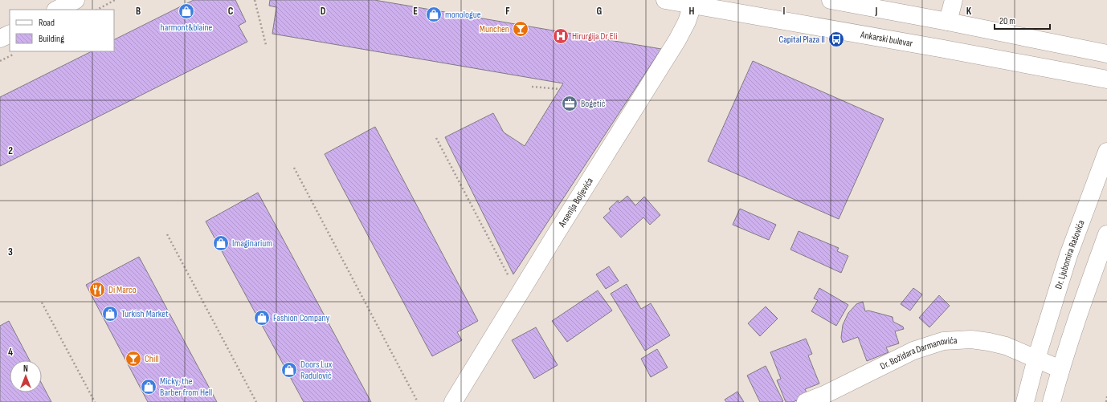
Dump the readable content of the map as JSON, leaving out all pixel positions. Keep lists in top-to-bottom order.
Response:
{
  "streets": {
    "street": [
      "Ankarski bulevar",
      "Arsenija Boljevića",
      "Dr. Ljubomira Rašovića",
      "Dr. Božidara Darmanovića"
    ]
  },
  "crossings": [
    ["Ankarski bulevar", "Arsenija Boljevića"],
    ["Dr. Ljubomira Rašovića", "Dr. Božidara Darmanovića"]
  ],
  "places": {
    "shop": [
      "harmont&blaine",
      "monologue",
      "Imaginarium",
      "Turkish Market",
      "Fashion Company",
      "Doors Lux Radulović",
      "Micky, the Barber from Hell"
    ],
    "bar": ["Munchen", "Chill"],
    "hospital": ["Hirurgija Dr Eli"],
    "bus stop": ["Capital Plaza II"],
    "office": ["Bogetić"],
    "restaurant": ["Di Marco"]
  },
  "legend": ["Road", "Building"],
  "scale_bar": "20 m",
  "north": "top",
  "grid": {
    "columns": [
      "B",
      "C",
      "D",
      "E",
      "F",
      "G",
      "H",
      "I",
      "J",
      "K"
    ],
    "rows": ["2", "3", "4"]
  }
}
